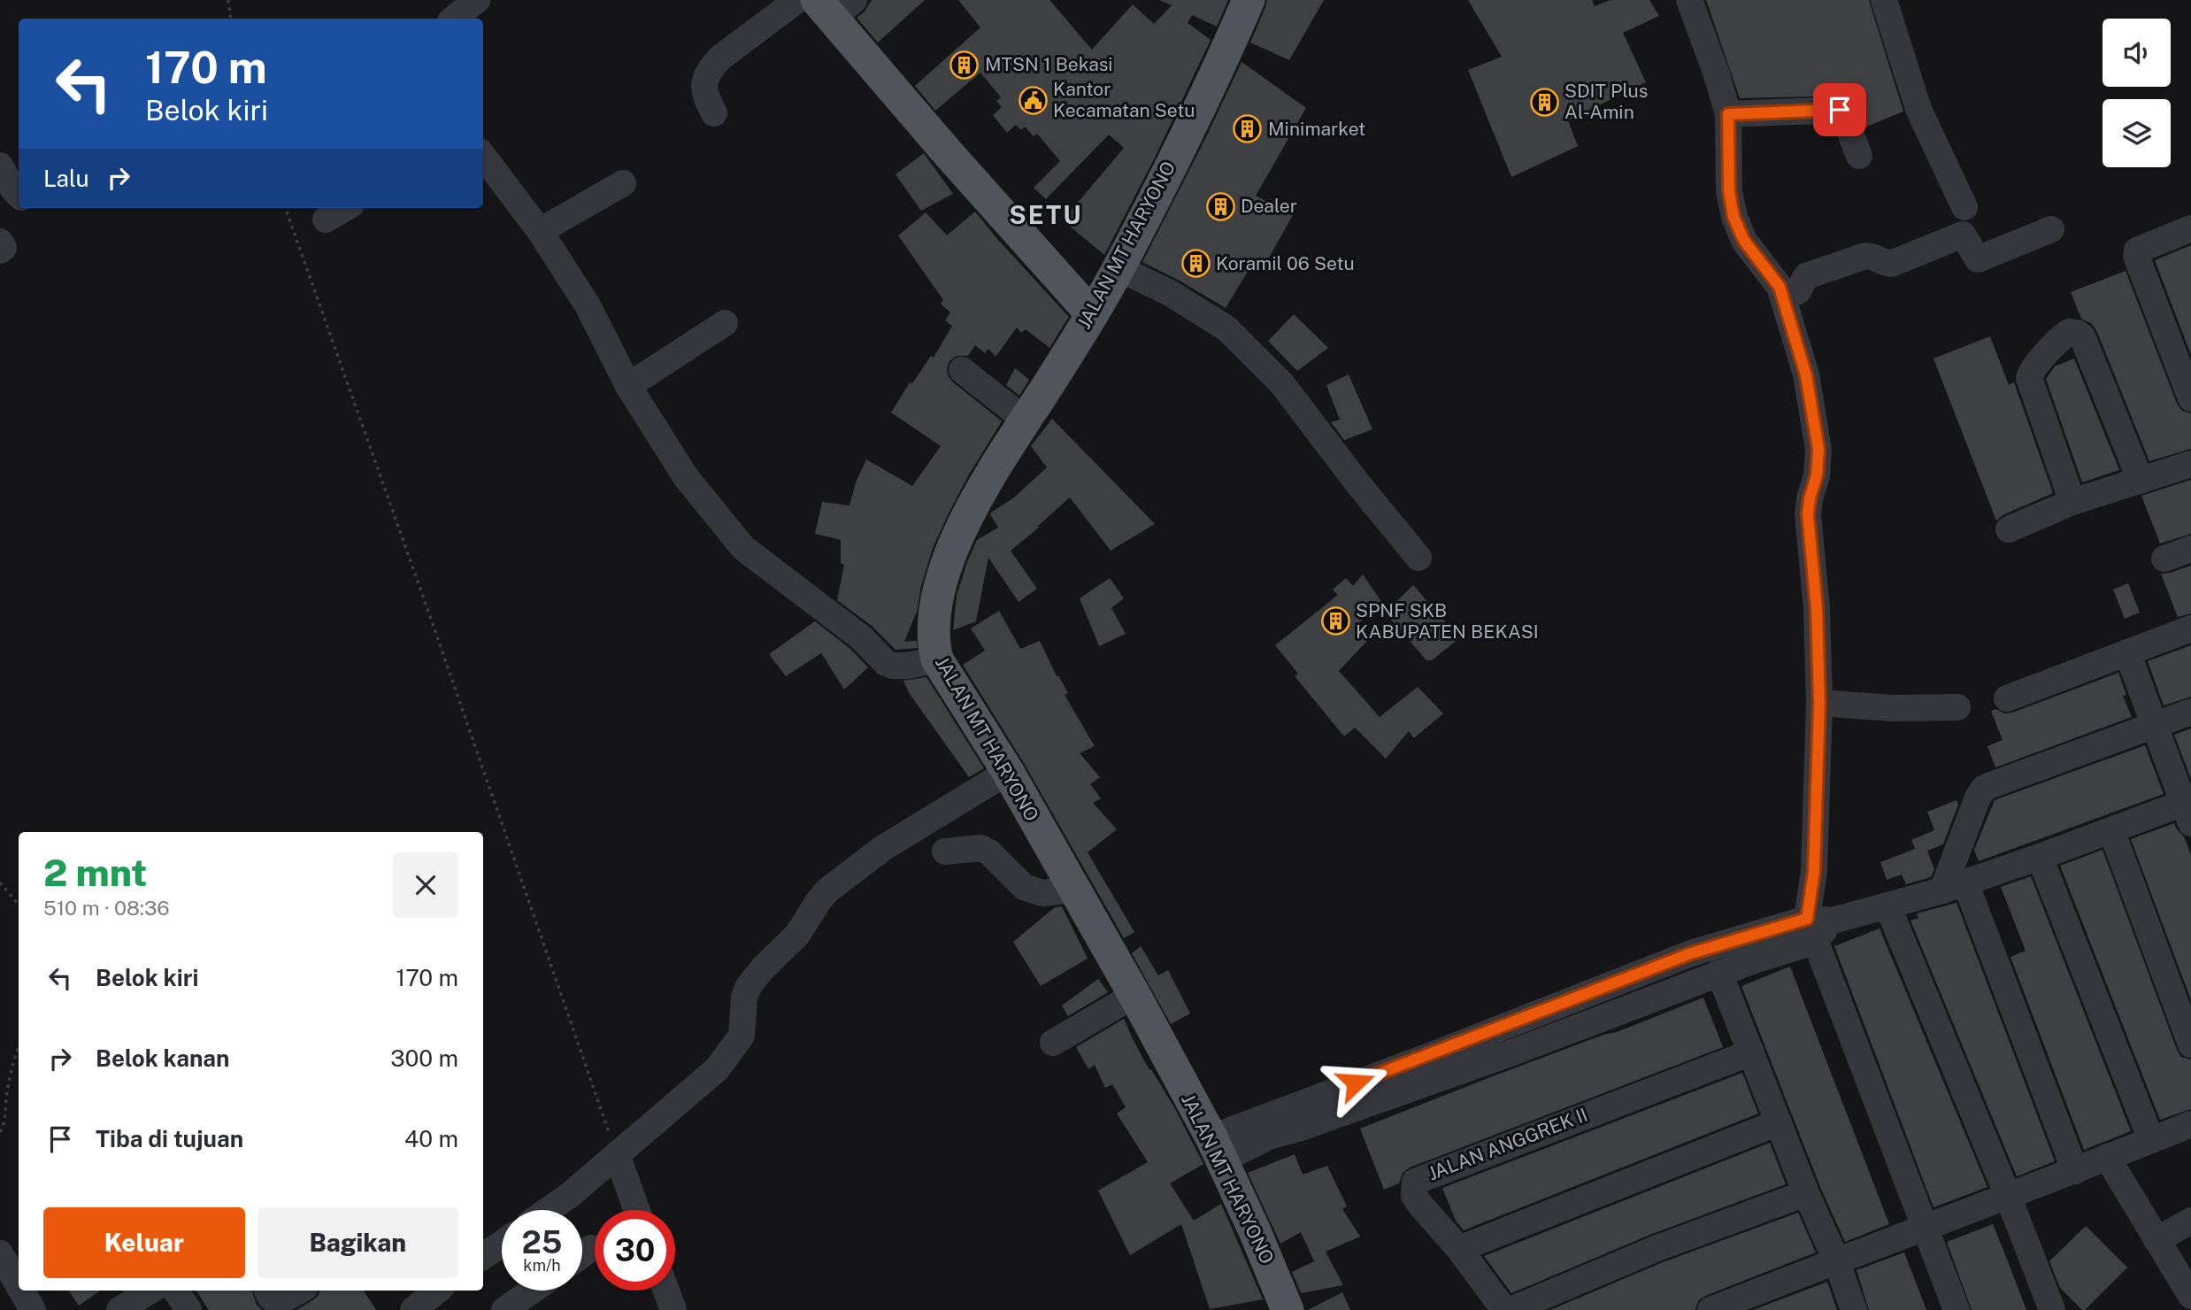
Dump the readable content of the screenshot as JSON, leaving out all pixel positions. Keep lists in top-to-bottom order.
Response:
{
  "streets": {
    "main road": ["JALAN MT HARYONO"],
    "street": ["JALAN ANGGREK II"]
  },
  "districts": ["SETU"],
  "places": {
    "building": [
      "MTSN 1 Bekasi",
      "SDIT Plus Al-Amin",
      "Minimarket",
      "Dealer",
      "Koramil 06 Setu",
      "SPNF SKB KABUPATEN BEKASI"
    ],
    "public building": ["Kantor Kecamatan Setu"]
  },
  "page": {
    "turn": ["170 m", "Belok kiri"],
    "then": "Lalu",
    "heading": ["2 mnt", "510 m · 08:36"],
    "list": [
      {
        "name": "Belok kiri",
        "value": "170 m"
      },
      {
        "name": "Belok kanan",
        "value": "300 m"
      },
      {
        "name": "Tiba di tujuan",
        "value": "40 m"
      }
    ],
    "buttons": ["Keluar", "Bagikan"],
    "speed": "25 km/h",
    "limit": "30"
  }
}
